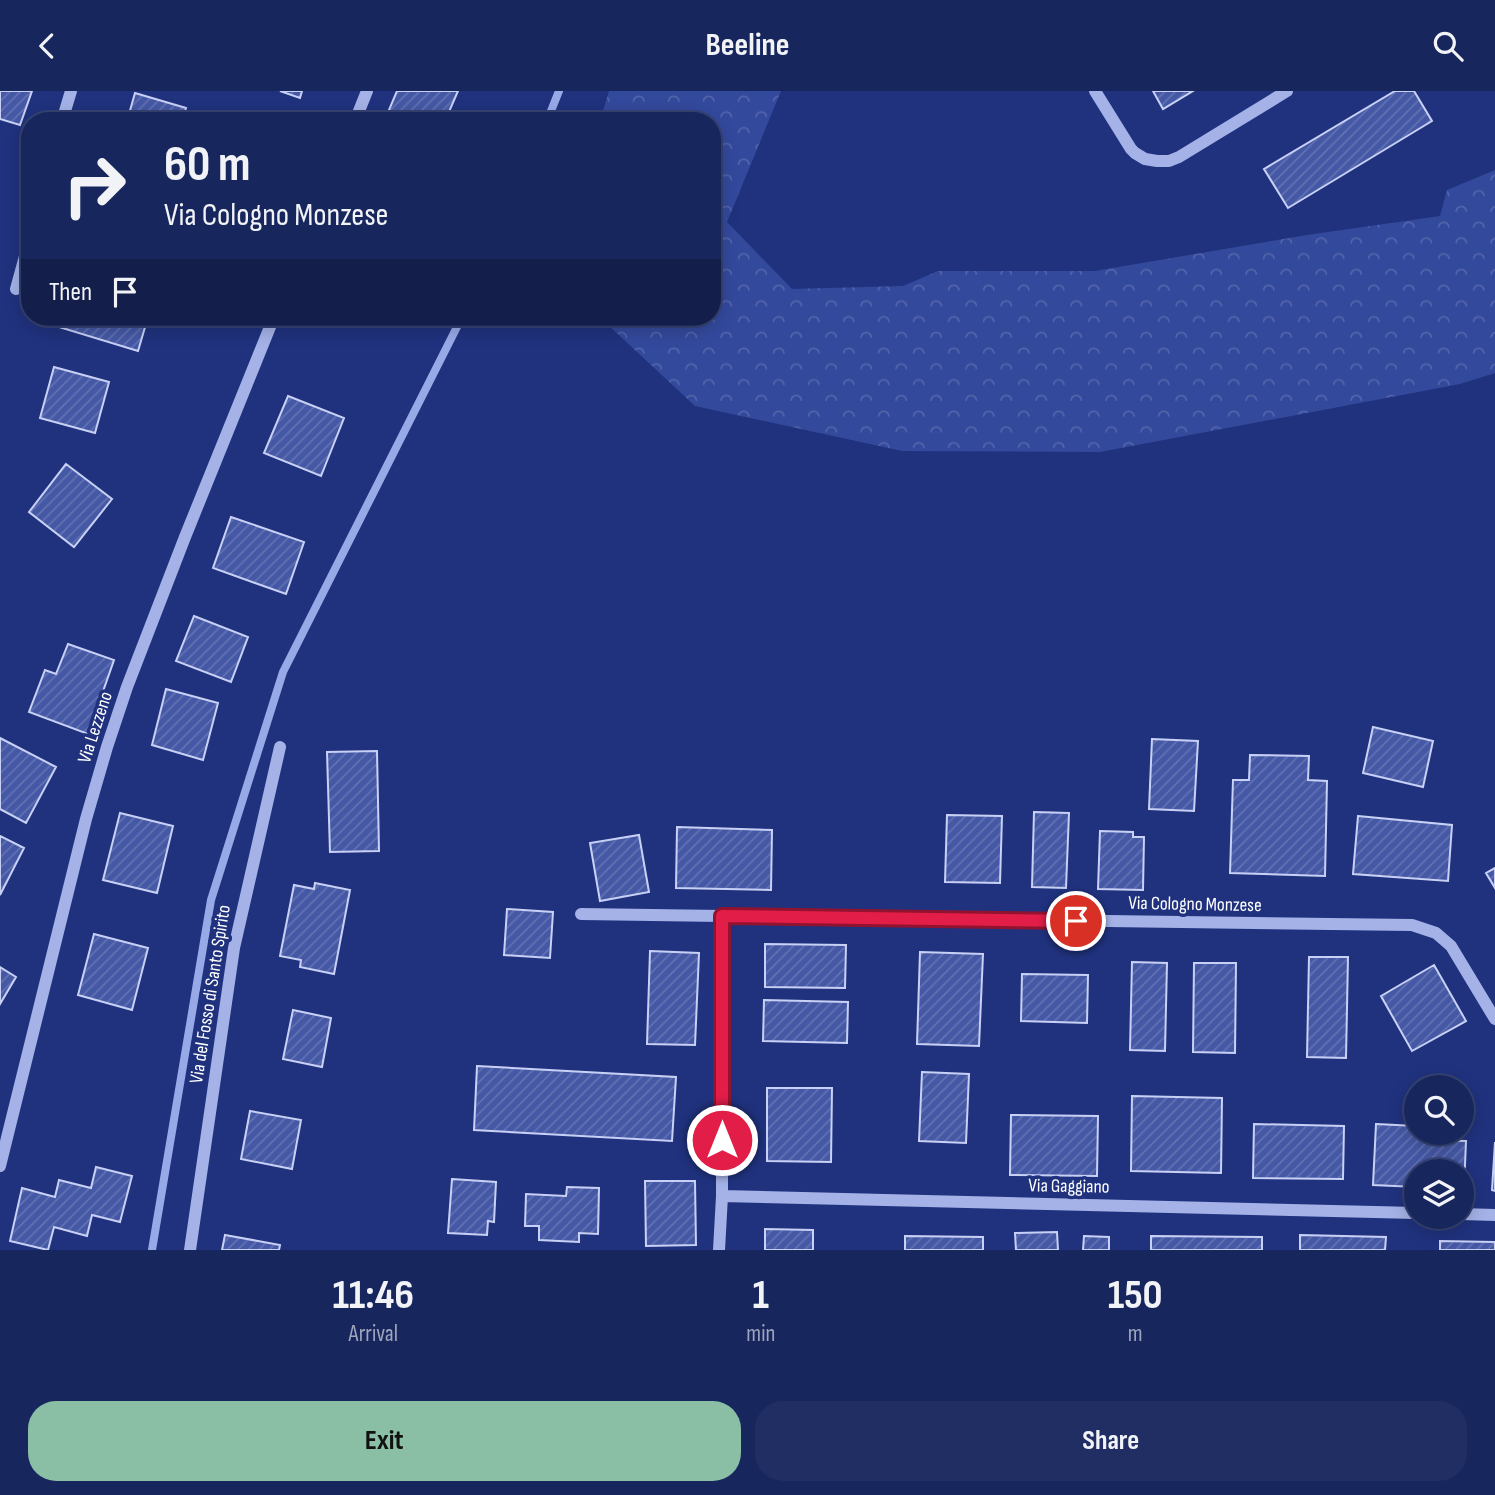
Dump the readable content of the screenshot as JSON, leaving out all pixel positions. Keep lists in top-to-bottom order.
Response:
{
  "streets": {
    "street": [
      "Via Lezzeno",
      "Via Cologno Monzese",
      "Via del Fosso di Santo Spirito",
      "Via Gaggiano"
    ]
  },
  "page": {
    "header": "Beeline",
    "turn": ["60 m", "Via Cologno Monzese"],
    "then": "Then",
    "eta": [
      "11:46",
      "Arrival",
      "1",
      "min",
      "150",
      "m"
    ],
    "buttons": ["Exit", "Share"]
  }
}
